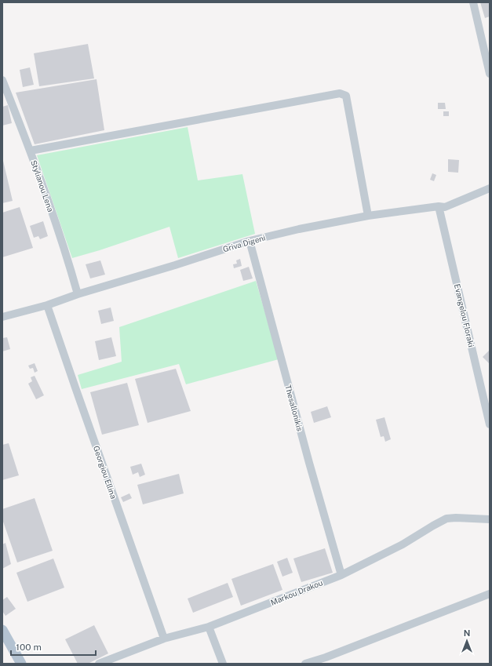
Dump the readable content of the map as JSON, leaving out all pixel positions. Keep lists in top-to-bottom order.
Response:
{
  "streets": {
    "street": [
      "Stylianou Lena",
      "Griva Digeni",
      "Evangelou Floraki",
      "Thesallonikis",
      "Georgiou Ellina",
      "Markou Drakou"
    ]
  },
  "crossings": [
    ["Stylianou Lena", "Griva Digeni"],
    ["Griva Digeni", "Evangelou Floraki"],
    ["Griva Digeni", "Thesallonikis"],
    ["Griva Digeni", "Georgiou Ellina"],
    ["Thesallonikis", "Markou Drakou"],
    ["Georgiou Ellina", "Markou Drakou"]
  ],
  "scale_bar": "100 m",
  "north": "top"
}
